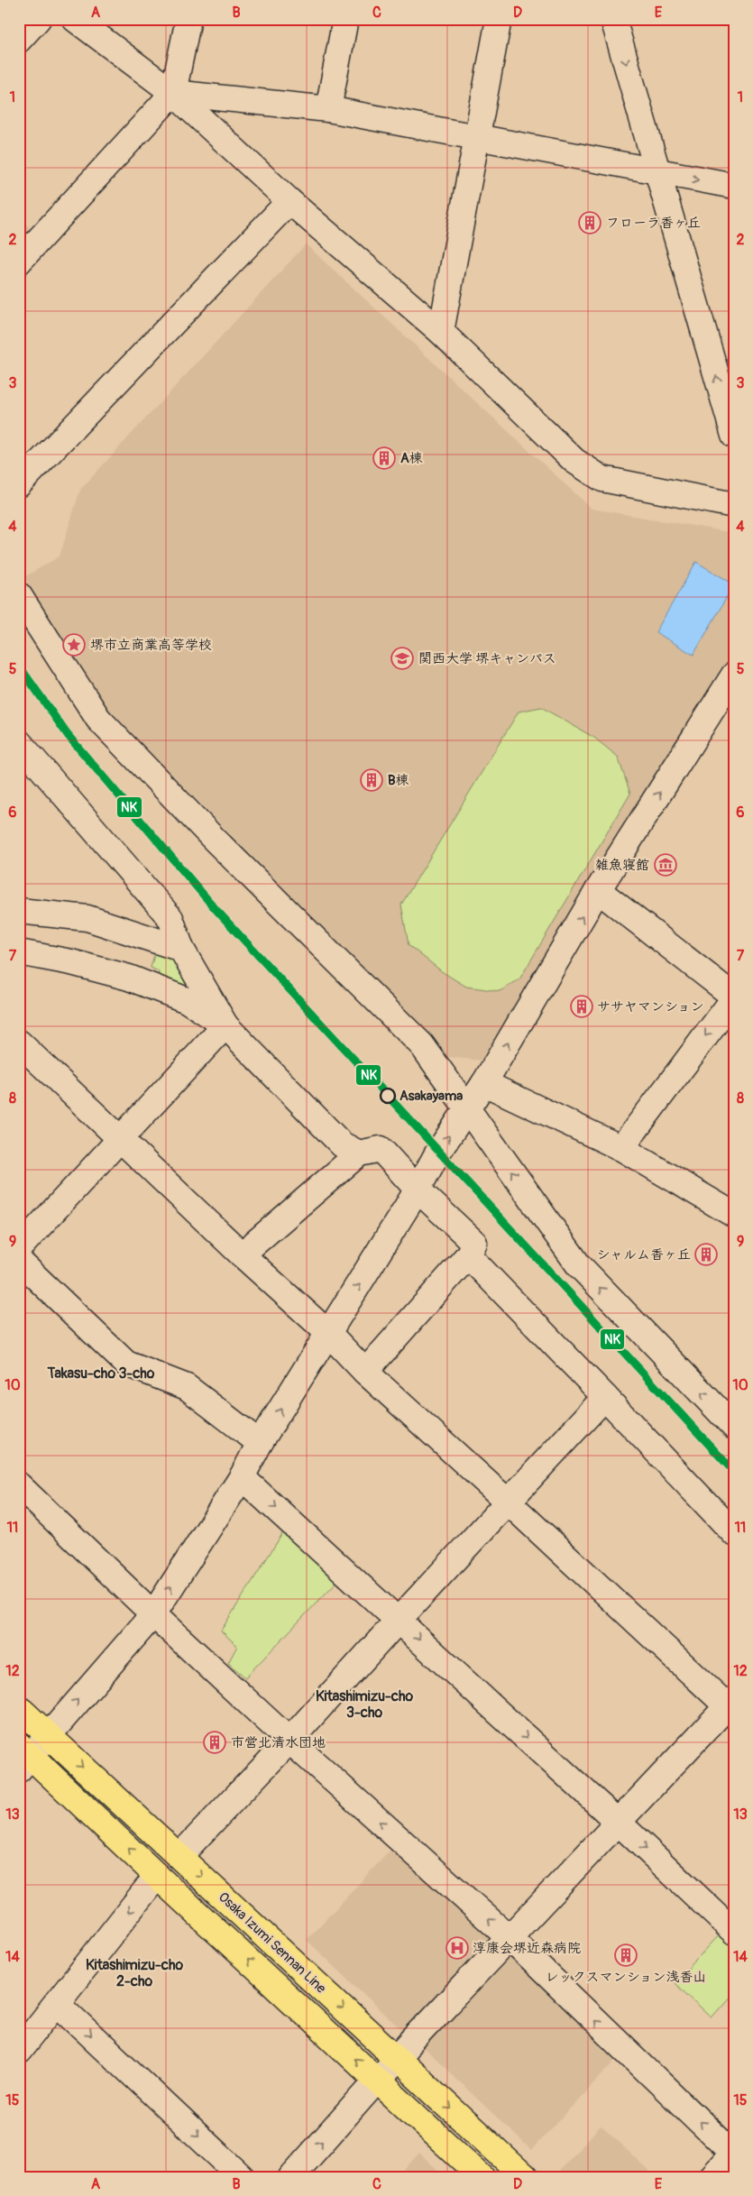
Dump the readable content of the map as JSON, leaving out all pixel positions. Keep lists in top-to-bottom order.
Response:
{
  "streets": {
    "main road": ["Osaka Izumi Sennan Line"]
  },
  "districts": ["Takasu-cho 3-cho", "Kitashimizu-cho 3-cho", "Kitashimizu-cho 2-cho"],
  "places": {
    "building": [
      "フローラ香ヶ丘",
      "A棟",
      "B棟",
      "ササヤマンション",
      "シャルム香ヶ丘",
      "市営北清水団地",
      "レックスマンション浅香山"
    ],
    "place": ["堺市立商業高等学校"],
    "school or university": ["関西大学 堺キャンパス"],
    "museum": ["雑魚寝館"],
    "other": ["Asakayama"],
    "hospital": ["淳康会堺近森病院"]
  },
  "lines": ["transit line NK"],
  "grid": {
    "columns": [
      "A",
      "B",
      "C",
      "D",
      "E"
    ],
    "rows": [
      "1",
      "2",
      "3",
      "4",
      "5",
      "6",
      "7",
      "8",
      "9",
      "10",
      "11",
      "12",
      "13",
      "14",
      "15"
    ]
  }
}
